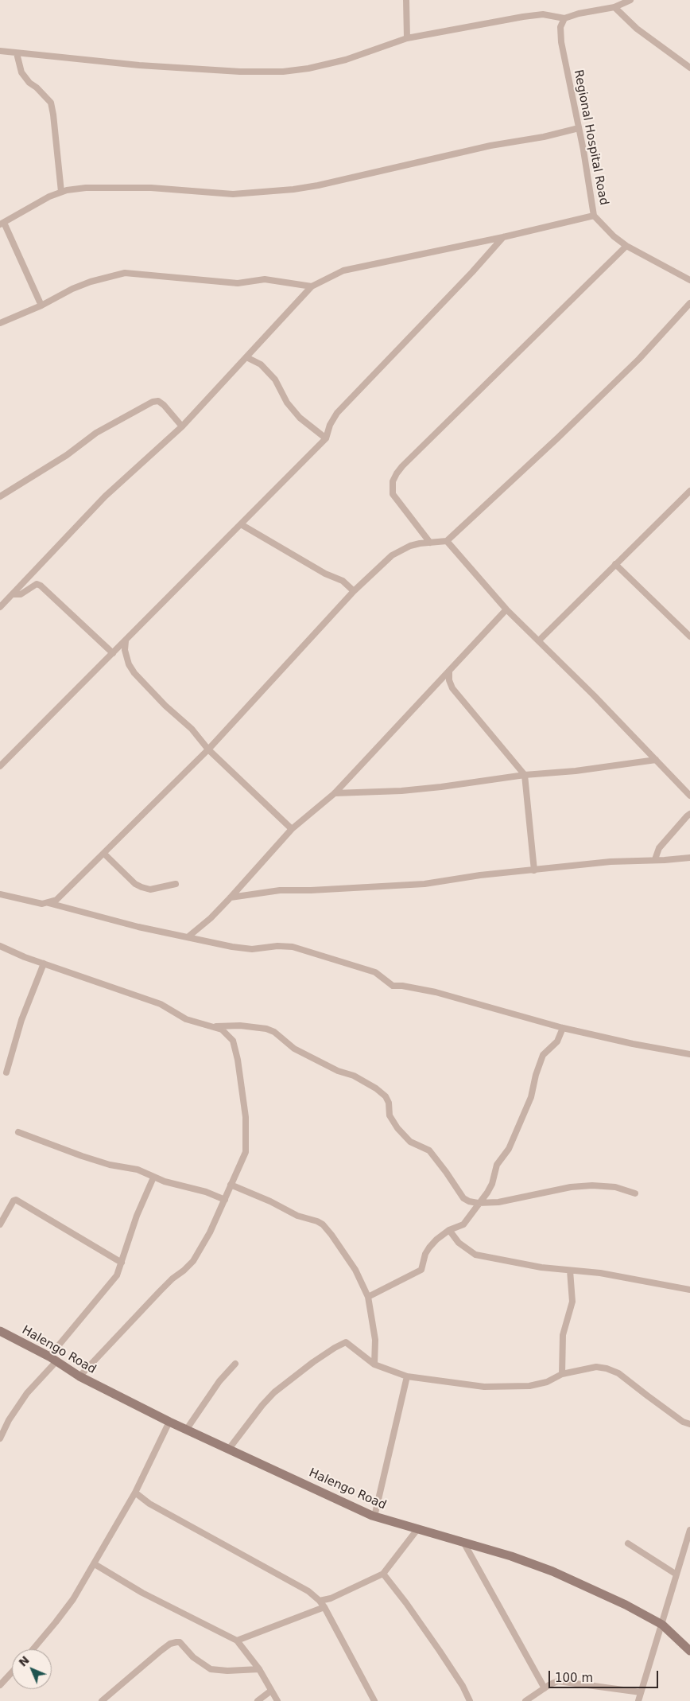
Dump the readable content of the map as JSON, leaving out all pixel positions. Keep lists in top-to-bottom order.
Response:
{
  "streets": {
    "street": ["Regional Hospital Road", "Halengo Road"]
  },
  "scale_bar": "100 m",
  "north": "top left"
}
